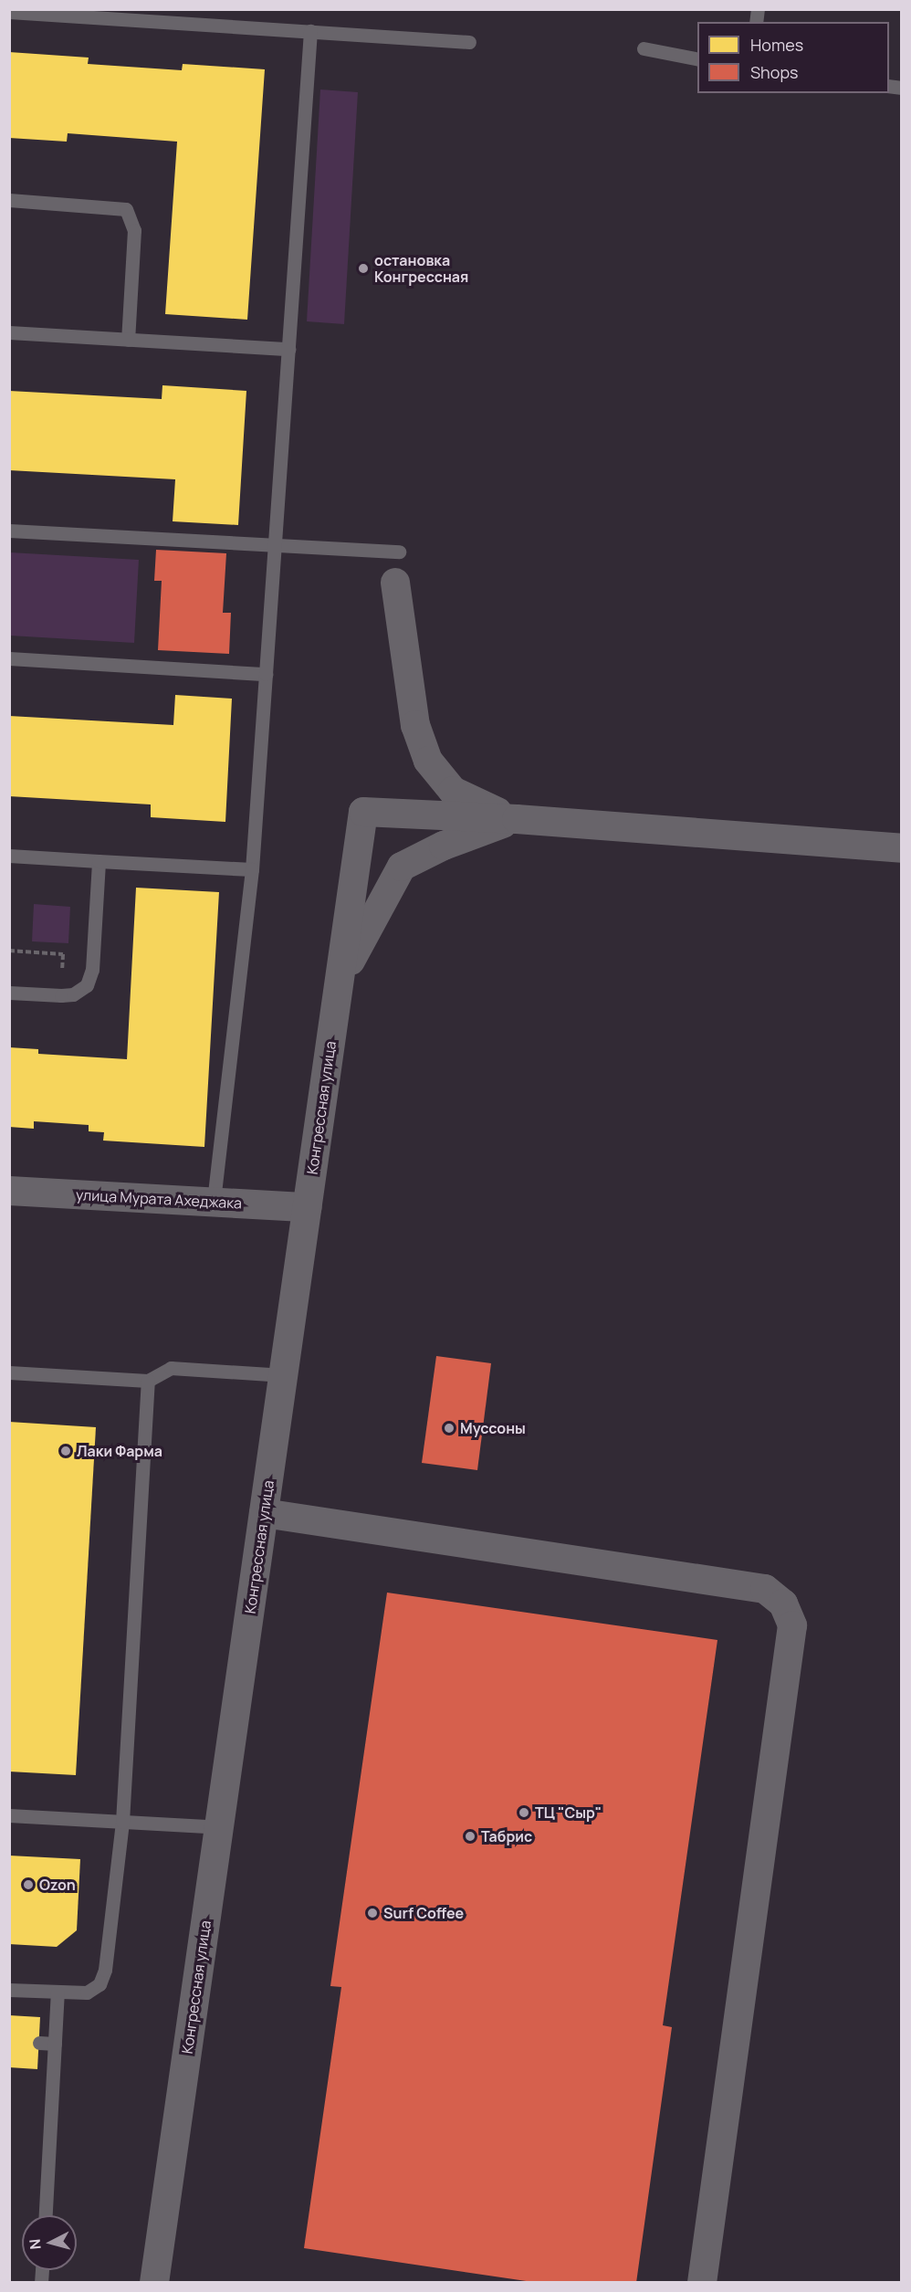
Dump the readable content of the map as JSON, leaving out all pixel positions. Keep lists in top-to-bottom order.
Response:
{
  "streets": {
    "street": ["Конгрессная улица", "улица Мурата Ахеджака"]
  },
  "crossings": [
    ["Конгрессная улица", "улица Мурата Ахеджака"]
  ],
  "places": [
    "остановка Конгрессная",
    "Муссоны",
    "Лаки Фарма",
    "ТЦ \"Сыр\"",
    "Табрис",
    "Ozon",
    "Surf Coffee"
  ],
  "legend": ["Homes", "Shops"],
  "north": "left"
}
